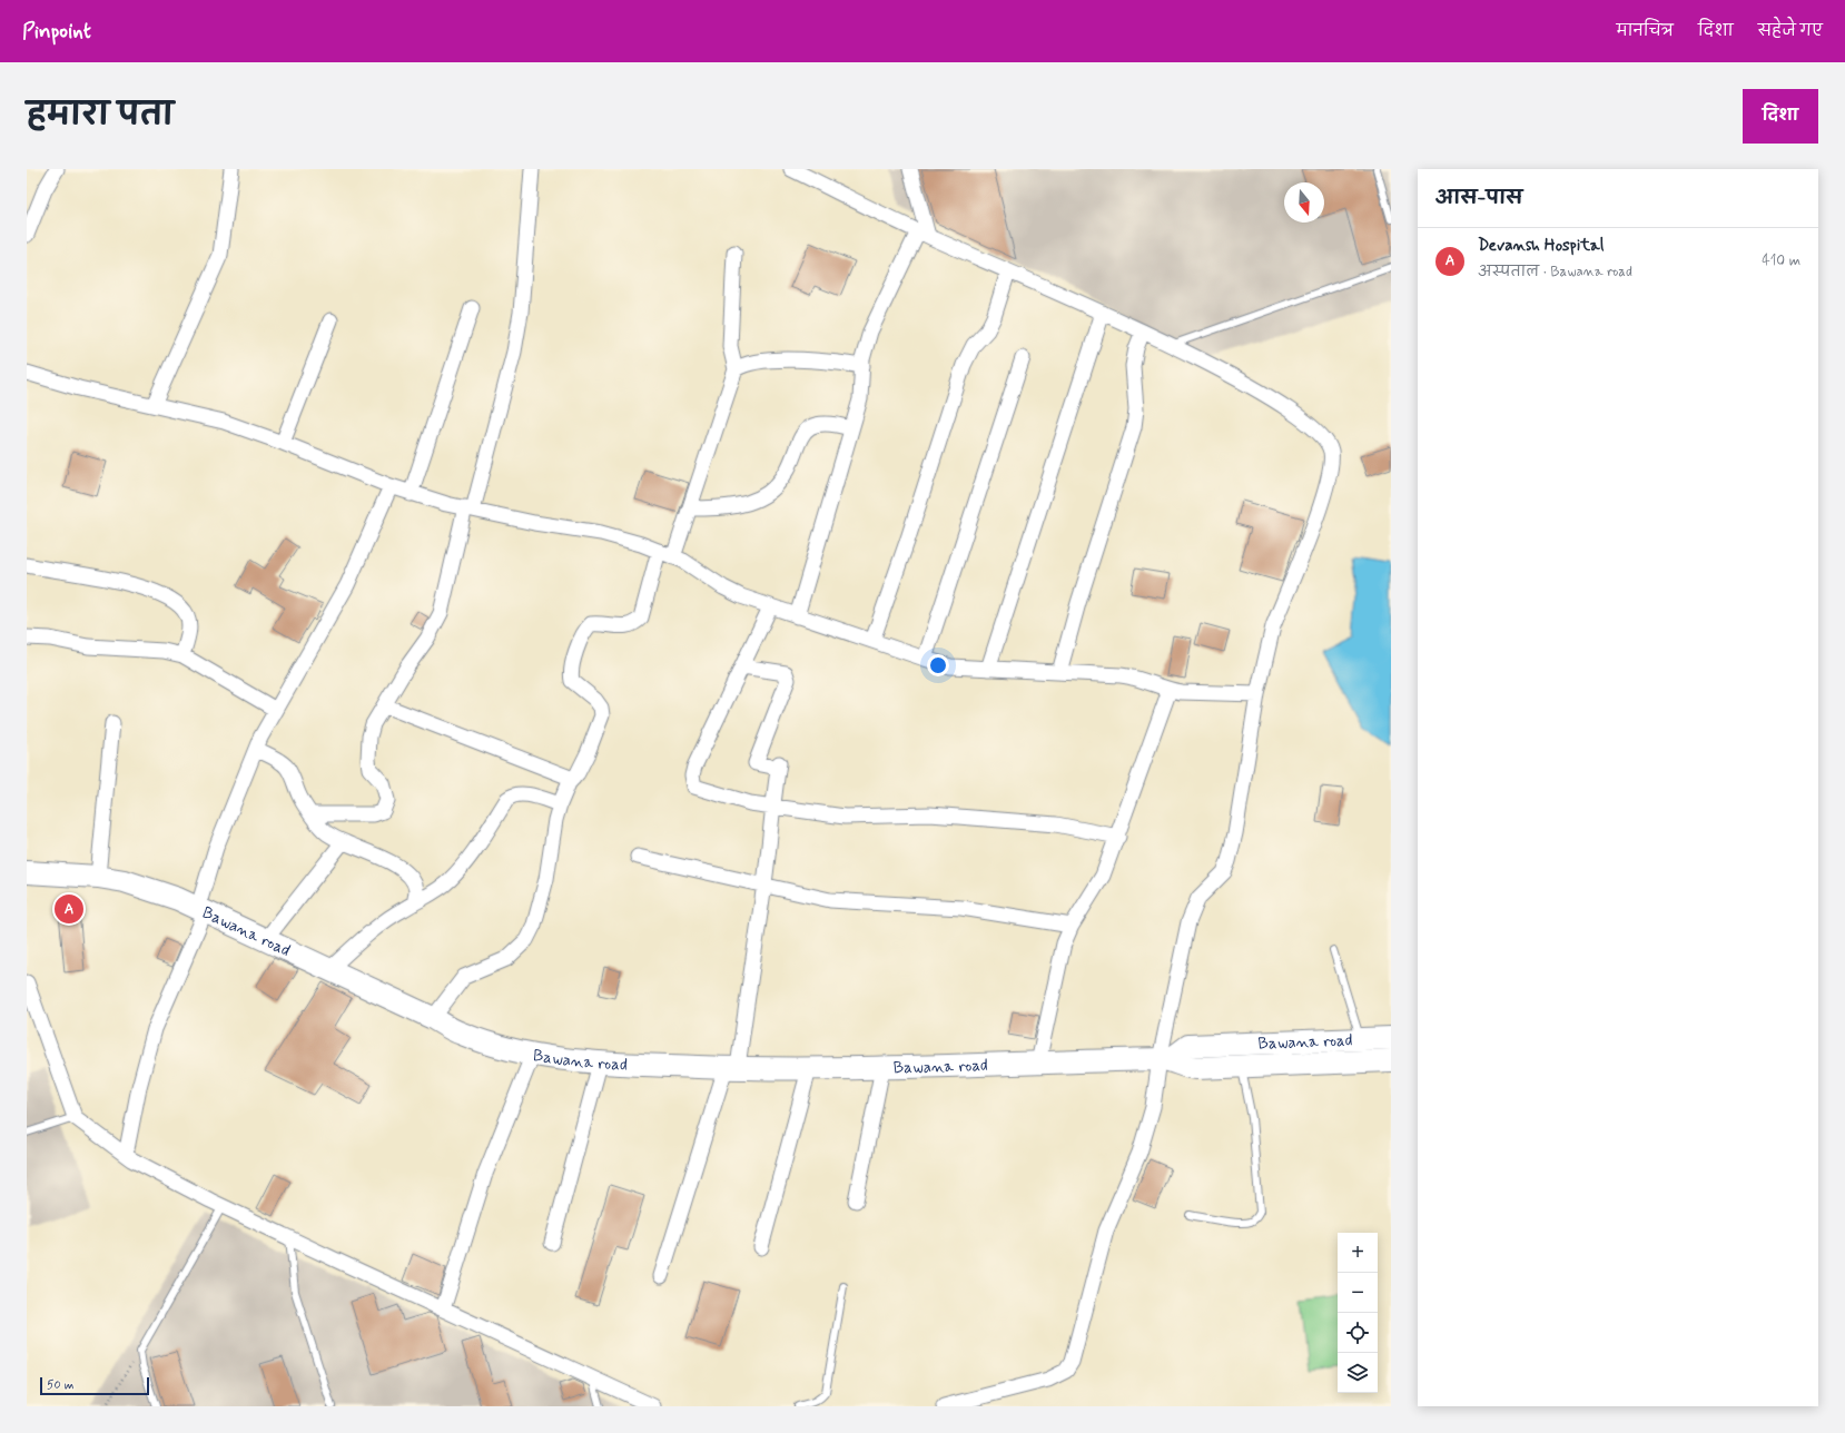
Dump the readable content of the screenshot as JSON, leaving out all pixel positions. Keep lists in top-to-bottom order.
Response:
{
  "streets": {
    "main road": ["Bawana road"]
  },
  "scale_bar": "50 m",
  "north": "bottom",
  "page": {
    "header": "Pinpoint",
    "nav": ["मानचित्र", "दिशा", "सहेजे गए"],
    "title": "हमारा पता",
    "buttons": "दिशा",
    "heading": "आस-पास",
    "list": [
      {
        "mark": "A",
        "name": "Devansh Hospital",
        "note": "अस्पताल · Bawana road",
        "value": "410 m"
      }
    ],
    "pins": "A",
    "map_buttons": ["+", "−"],
    "scale": "50 m"
  }
}
